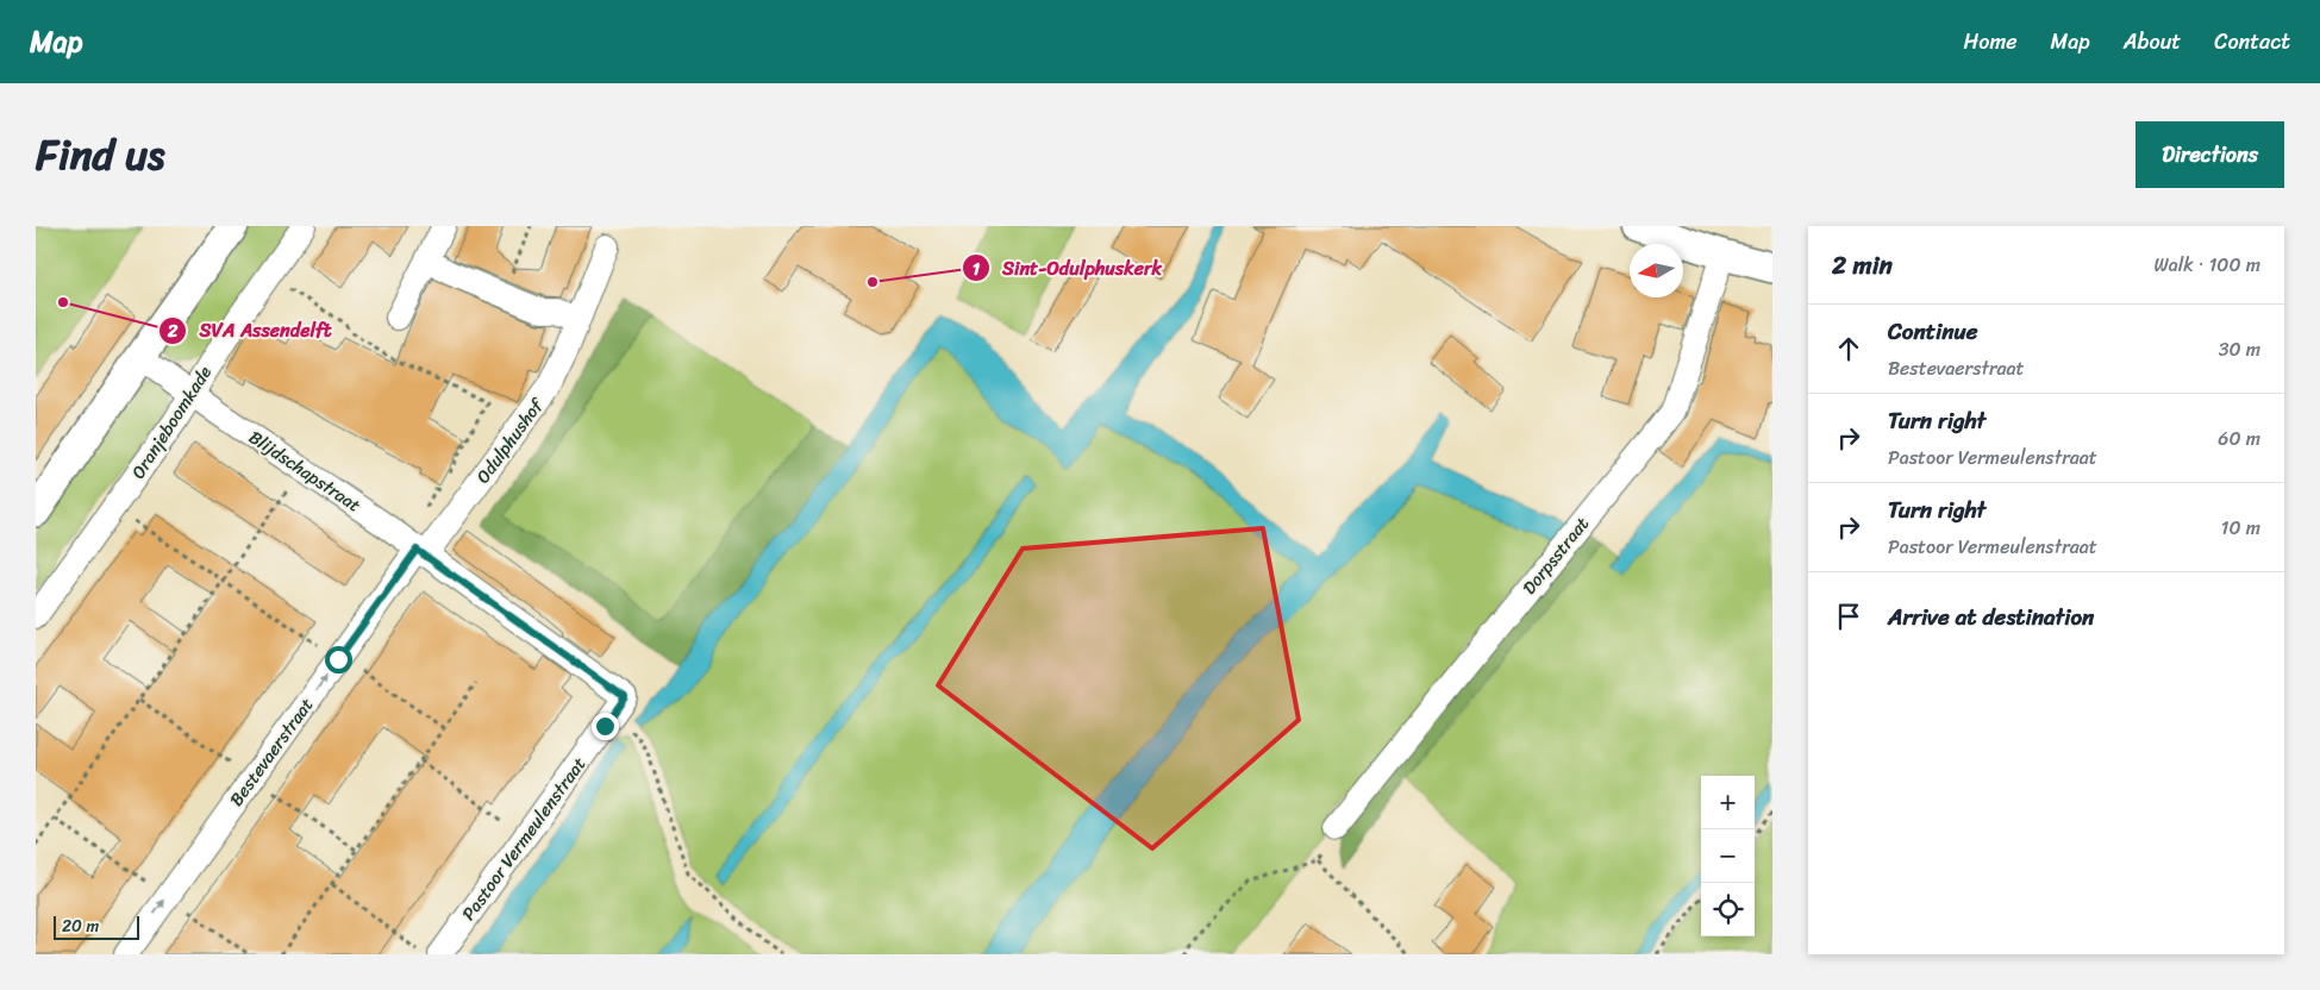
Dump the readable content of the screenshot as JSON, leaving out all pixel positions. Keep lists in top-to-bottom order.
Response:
{
  "streets": {
    "street": [
      "Oranjeboomkade",
      "Odulphushof",
      "Blijdschapstraat",
      "Dorpsstraat",
      "Bestevaerstraat",
      "Pastoor Vermeulenstraat"
    ]
  },
  "crossings": [
    ["Oranjeboomkade", "Blijdschapstraat"],
    ["Odulphushof", "Blijdschapstraat"],
    ["Odulphushof", "Bestevaerstraat"],
    ["Odulphushof", "Pastoor Vermeulenstraat"],
    ["Blijdschapstraat", "Bestevaerstraat"],
    ["Blijdschapstraat", "Pastoor Vermeulenstraat"],
    ["Bestevaerstraat", "Pastoor Vermeulenstraat"]
  ],
  "one_way": ["Bestevaerstraat"],
  "places": ["Sint-Odulphuskerk", "SVA Assendelft"],
  "scale_bar": "20 m",
  "north": "left",
  "page": {
    "header": "Map",
    "nav": [
      "Home",
      "Map",
      "About",
      "Contact"
    ],
    "title": "Find us",
    "buttons": "Directions",
    "heading": ["2 min", "Walk · 100 m"],
    "list": [
      ["Continue", "Bestevaerstraat", "30 m"],
      ["Turn right", "Pastoor Vermeulenstraat", "60 m"],
      ["Turn right", "Pastoor Vermeulenstraat", "10 m"],
      "Arrive at destination"
    ],
    "map_buttons": ["+", "−"],
    "scale": "20 m"
  }
}
